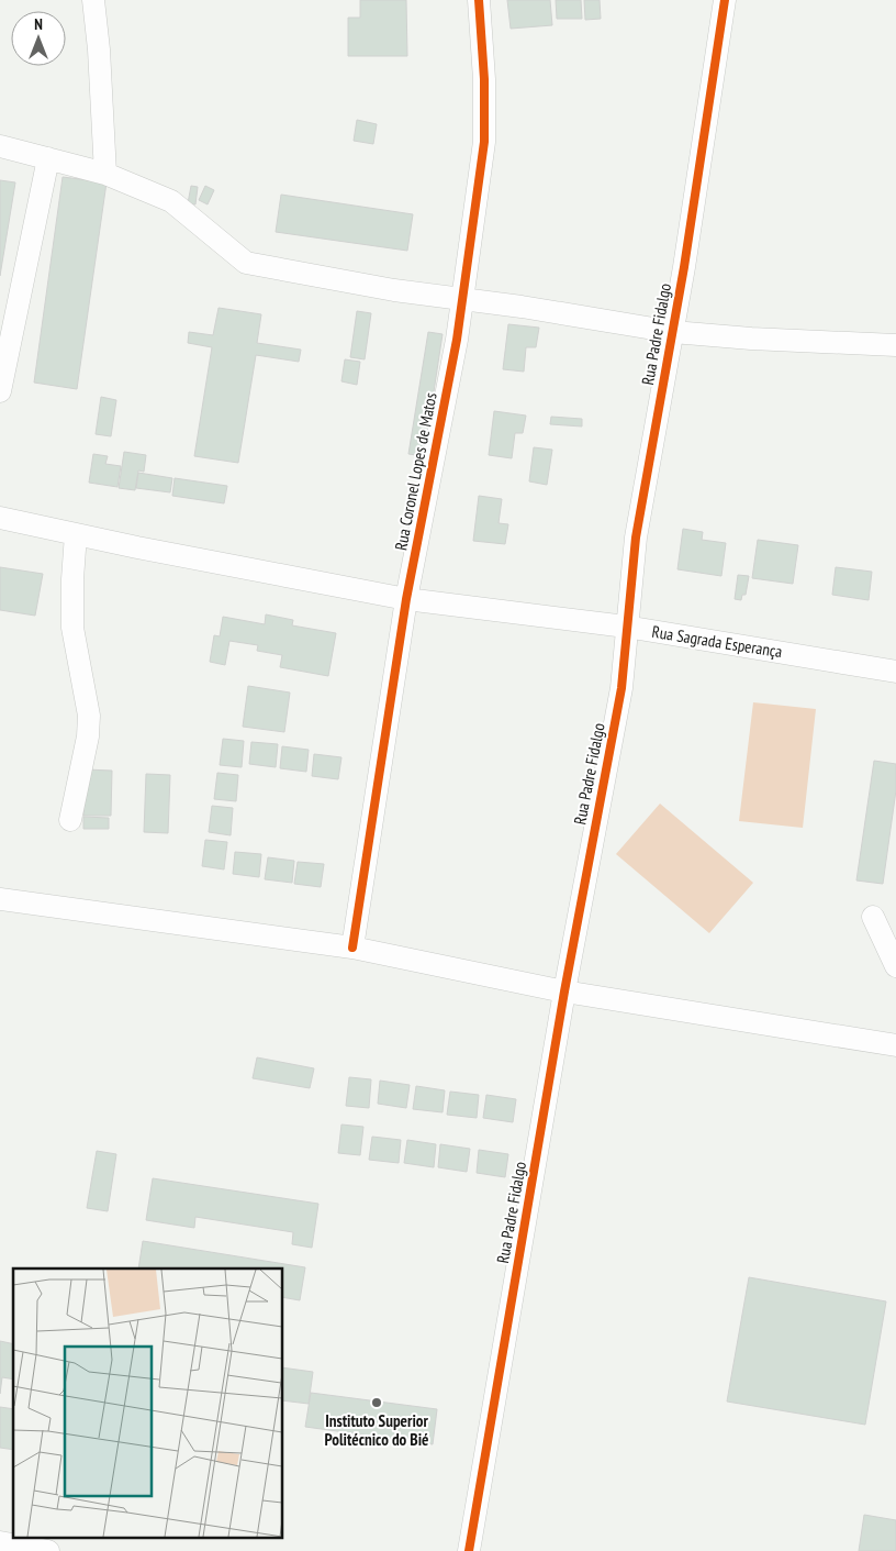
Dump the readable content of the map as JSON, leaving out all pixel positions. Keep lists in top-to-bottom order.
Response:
{
  "streets": {
    "street": ["Rua Padre Fidalgo", "Rua Coronel Lopes de Matos", "Rua Sagrada Esperança"]
  },
  "crossings": [
    ["Rua Padre Fidalgo", "Rua Sagrada Esperança"],
    ["Rua Coronel Lopes de Matos", "Rua Sagrada Esperança"]
  ],
  "places": ["Instituto Superior Politécnico do Bié"],
  "north": "top"
}
